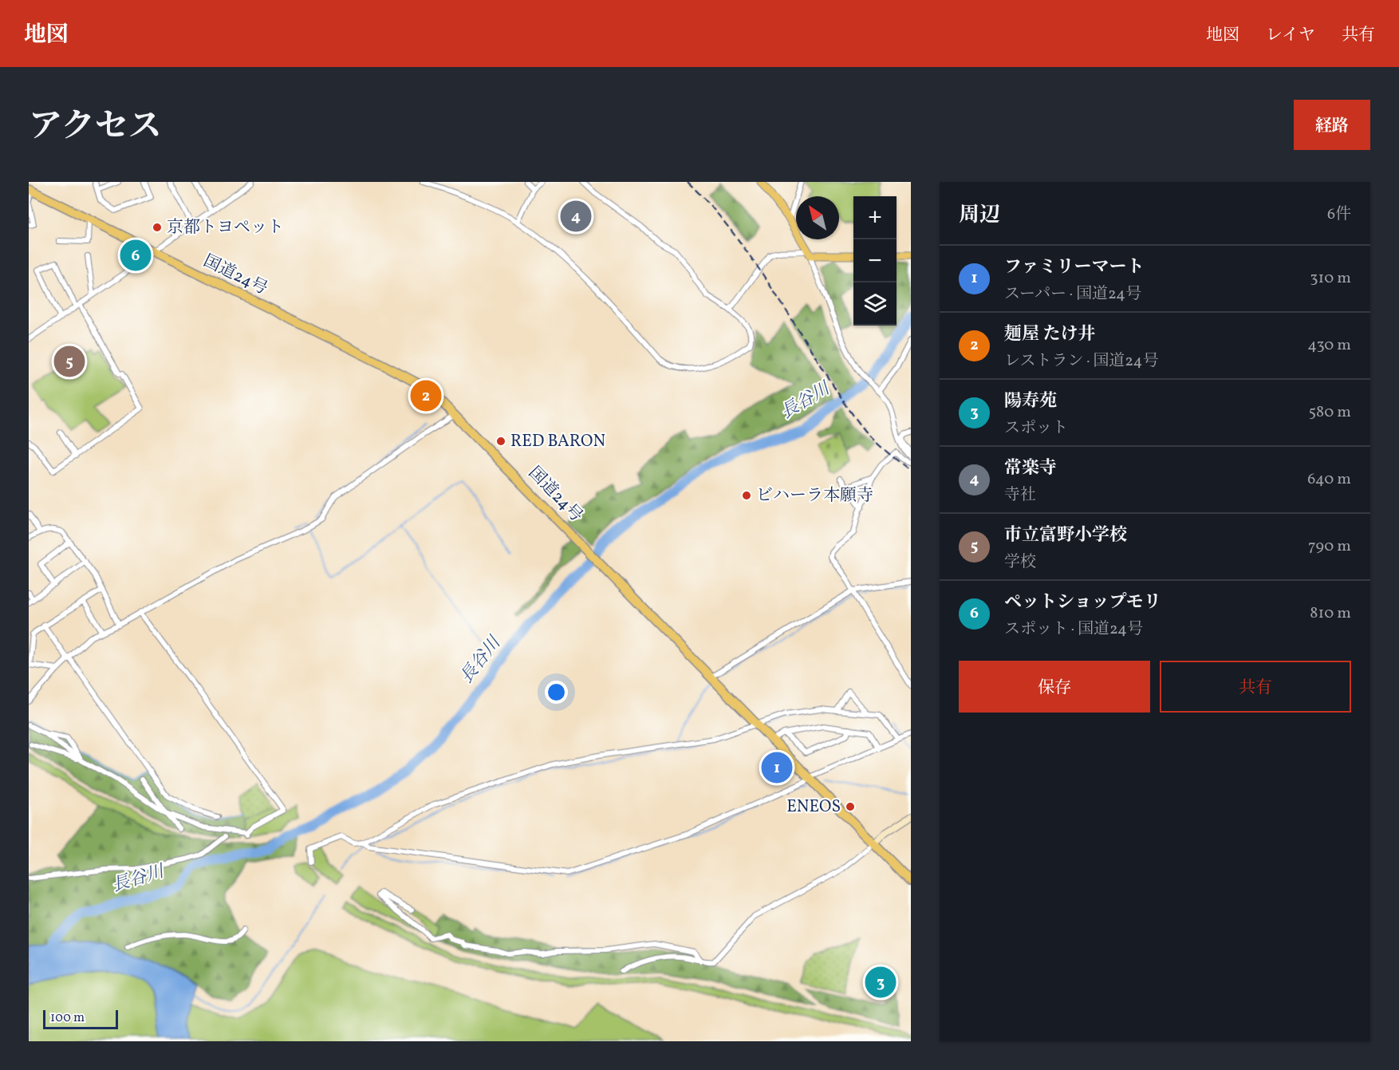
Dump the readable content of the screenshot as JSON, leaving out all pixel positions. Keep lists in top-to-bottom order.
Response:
{
  "streets": {
    "highway": ["国道24号"]
  },
  "water": ["長谷川"],
  "places": [
    "京都トヨペット",
    "RED BARON",
    "ビハーラ本願寺",
    "ENEOS"
  ],
  "scale_bar": "100 m",
  "north": "top left",
  "page": {
    "header": "地図",
    "nav": ["地図", "レイヤ", "共有"],
    "title": "アクセス",
    "buttons": [
      "経路",
      ["保存", "共有"]
    ],
    "heading": ["周辺", "6件"],
    "map_buttons": ["+", "−"],
    "pins": [
      "4",
      "6",
      "5",
      "2",
      "1",
      "3"
    ],
    "list": [
      {
        "mark": "1",
        "name": "ファミリーマート",
        "note": "スーパー · 国道24号",
        "value": "310 m"
      },
      {
        "mark": "2",
        "name": "麺屋 たけ井",
        "note": "レストラン · 国道24号",
        "value": "430 m"
      },
      {
        "mark": "3",
        "name": "陽寿苑",
        "note": "スポット",
        "value": "580 m"
      },
      {
        "mark": "4",
        "name": "常楽寺",
        "note": "寺社",
        "value": "640 m"
      },
      {
        "mark": "5",
        "name": "市立富野小学校",
        "note": "学校",
        "value": "790 m"
      },
      {
        "mark": "6",
        "name": "ペットショップモリ",
        "note": "スポット · 国道24号",
        "value": "810 m"
      }
    ],
    "scale": "100 m"
  }
}
